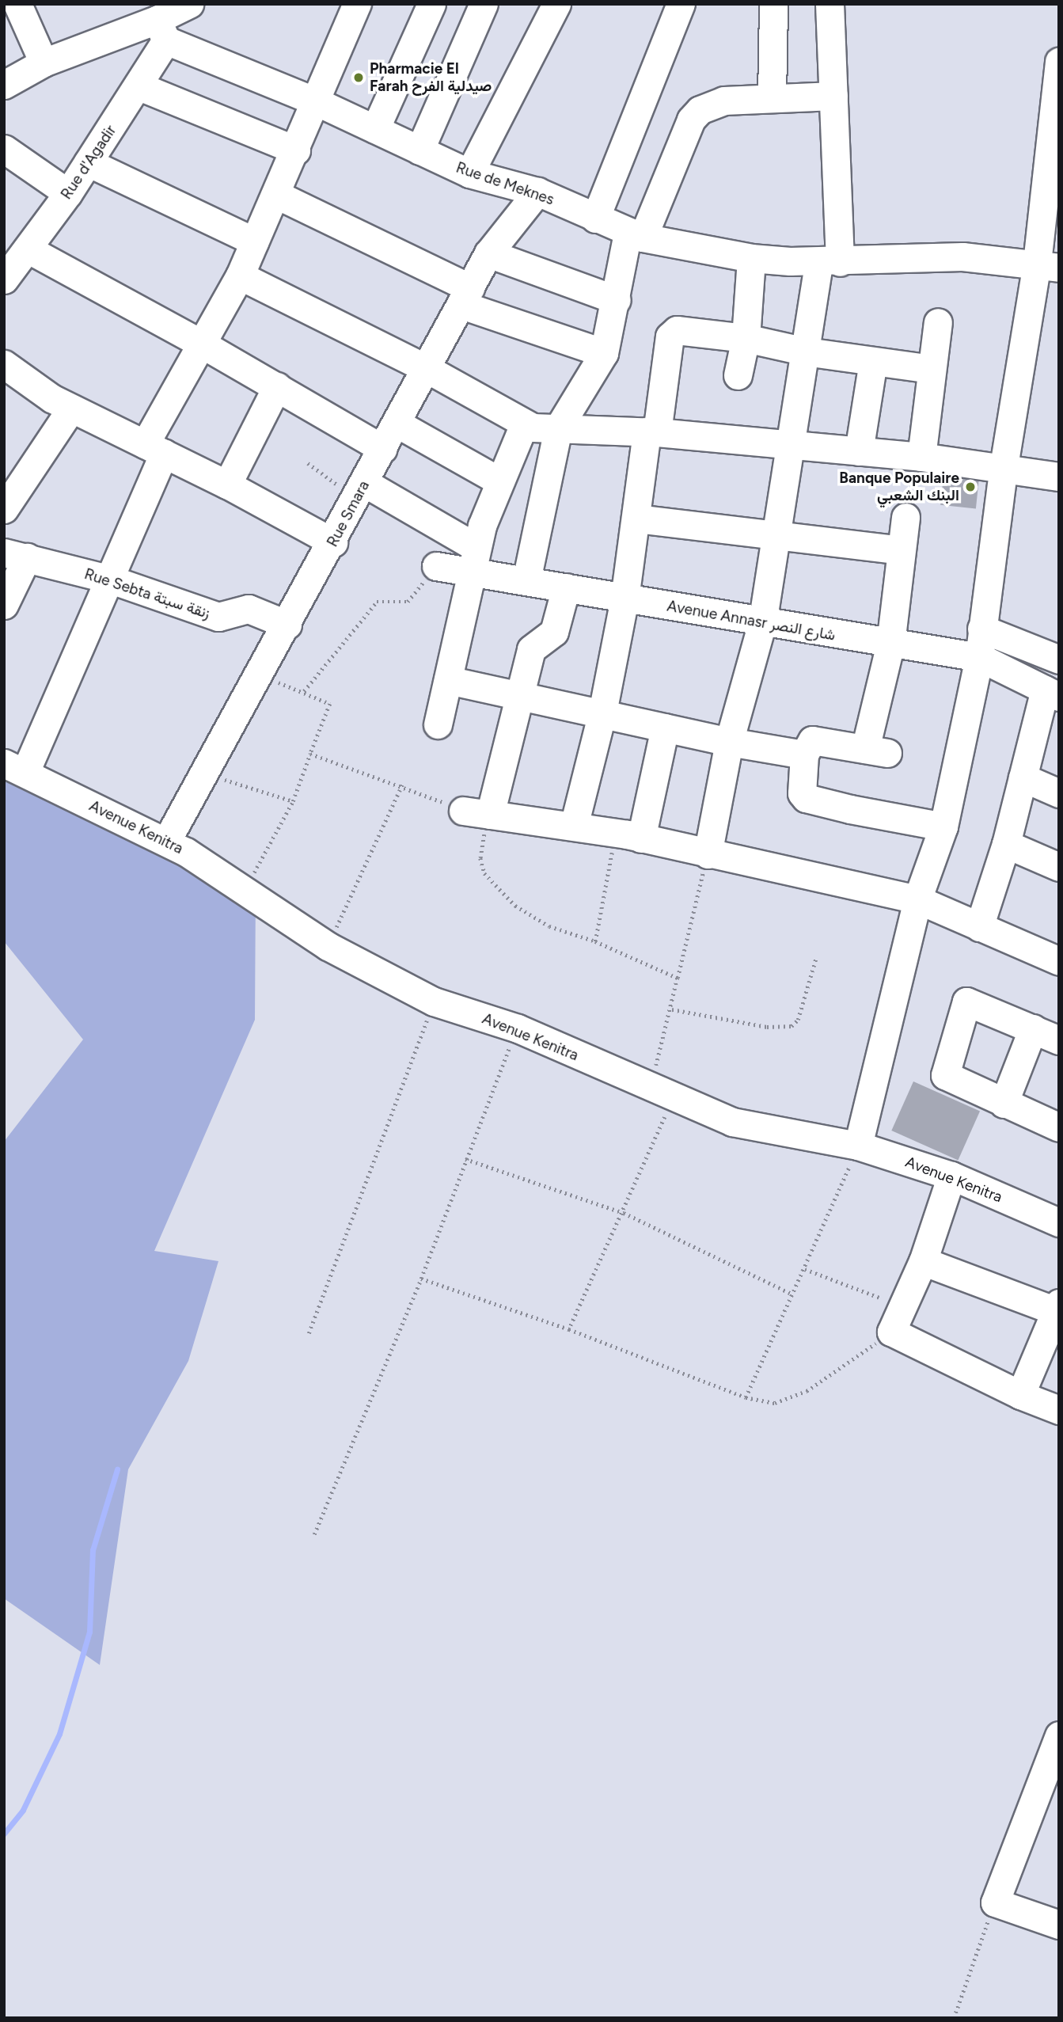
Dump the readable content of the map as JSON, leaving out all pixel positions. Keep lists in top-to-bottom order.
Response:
{
  "streets": {
    "street": [
      "Rue d'Agadir",
      "Rue de Meknes",
      "Rue Smara",
      "Rue Sebta زنقة سبتة",
      "Avenue Annasr شارع النصر",
      "Avenue Kenitra"
    ]
  },
  "crossings": [
    ["Rue d'Agadir", "Rue de Meknes"],
    ["Rue de Meknes", "Rue Smara"],
    ["Rue Smara", "Rue Sebta زنقة سبتة"],
    ["Rue Smara", "Avenue Kenitra"]
  ],
  "places": ["Pharmacie El Farah صيدلية الفرح", "Banque Populaire البنك الشعبي"]
}
